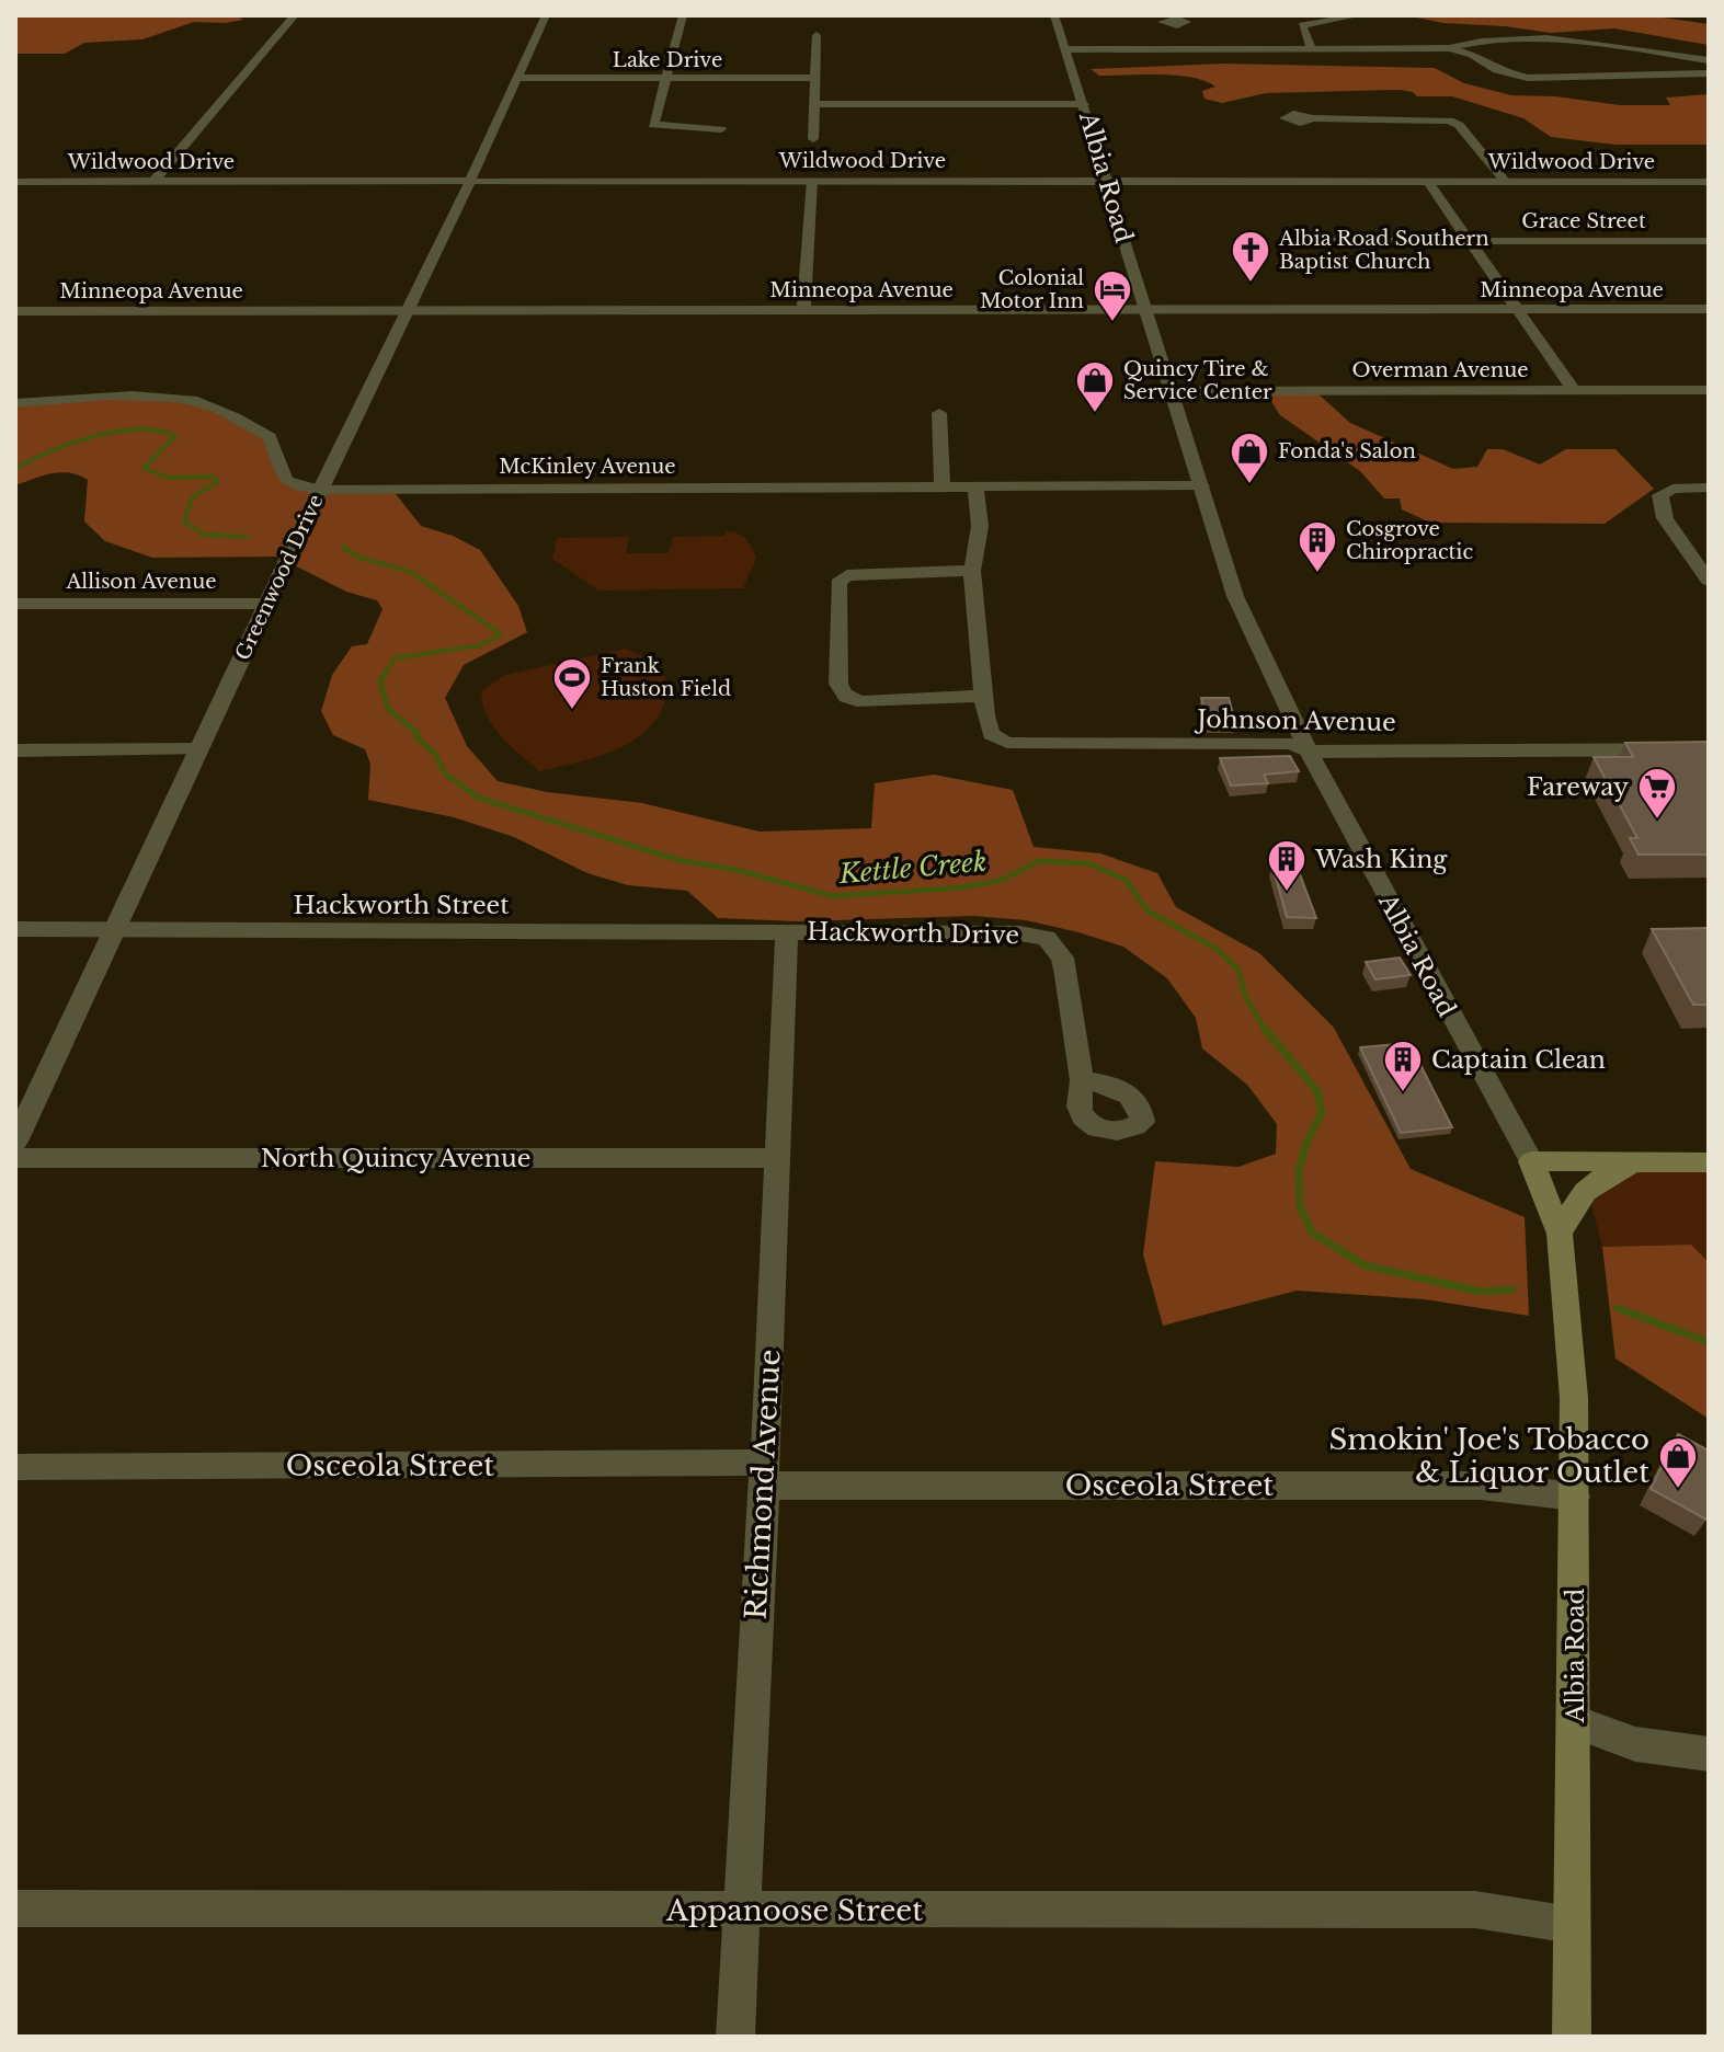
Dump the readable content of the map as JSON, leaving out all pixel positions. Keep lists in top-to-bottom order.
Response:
{
  "streets": {
    "main road": ["Albia Road"],
    "street": [
      "Lake Drive",
      "Wildwood Drive",
      "Grace Street",
      "Minneopa Avenue",
      "Overman Avenue",
      "McKinley Avenue",
      "Greenwood Drive",
      "Allison Avenue",
      "Johnson Avenue",
      "Hackworth Street",
      "Hackworth Drive",
      "North Quincy Avenue",
      "Osceola Street",
      "Richmond Avenue",
      "Appanoose Street"
    ]
  },
  "crossings": [
    ["Lake Drive", "Greenwood Drive"],
    ["Wildwood Drive", "Albia Road"],
    ["Wildwood Drive", "Greenwood Drive"],
    ["Albia Road", "Minneopa Avenue"],
    ["Albia Road", "Overman Avenue"],
    ["Albia Road", "McKinley Avenue"],
    ["Albia Road", "Johnson Avenue"],
    ["Albia Road", "Osceola Street"],
    ["Albia Road", "Appanoose Street"],
    ["Minneopa Avenue", "Greenwood Drive"],
    ["McKinley Avenue", "Greenwood Drive"],
    ["Greenwood Drive", "Allison Avenue"],
    ["Greenwood Drive", "Hackworth Street"],
    ["Hackworth Street", "Hackworth Drive"],
    ["Hackworth Street", "Richmond Avenue"],
    ["Hackworth Drive", "Richmond Avenue"],
    ["North Quincy Avenue", "Richmond Avenue"],
    ["Osceola Street", "Richmond Avenue"],
    ["Richmond Avenue", "Appanoose Street"]
  ],
  "water": ["Kettle Creek"],
  "places": {
    "church": ["Albia Road Southern Baptist Church"],
    "hotel": ["Colonial Motor Inn"],
    "shop": ["Quincy Tire & Service Center", "Fonda's Salon", "Smokin' Joe's Tobacco & Liquor Outlet"],
    "building": ["Cosgrove Chiropractic", "Wash King", "Captain Clean"],
    "sports": ["Frank Huston Field"],
    "supermarket": ["Fareway"]
  }
}
